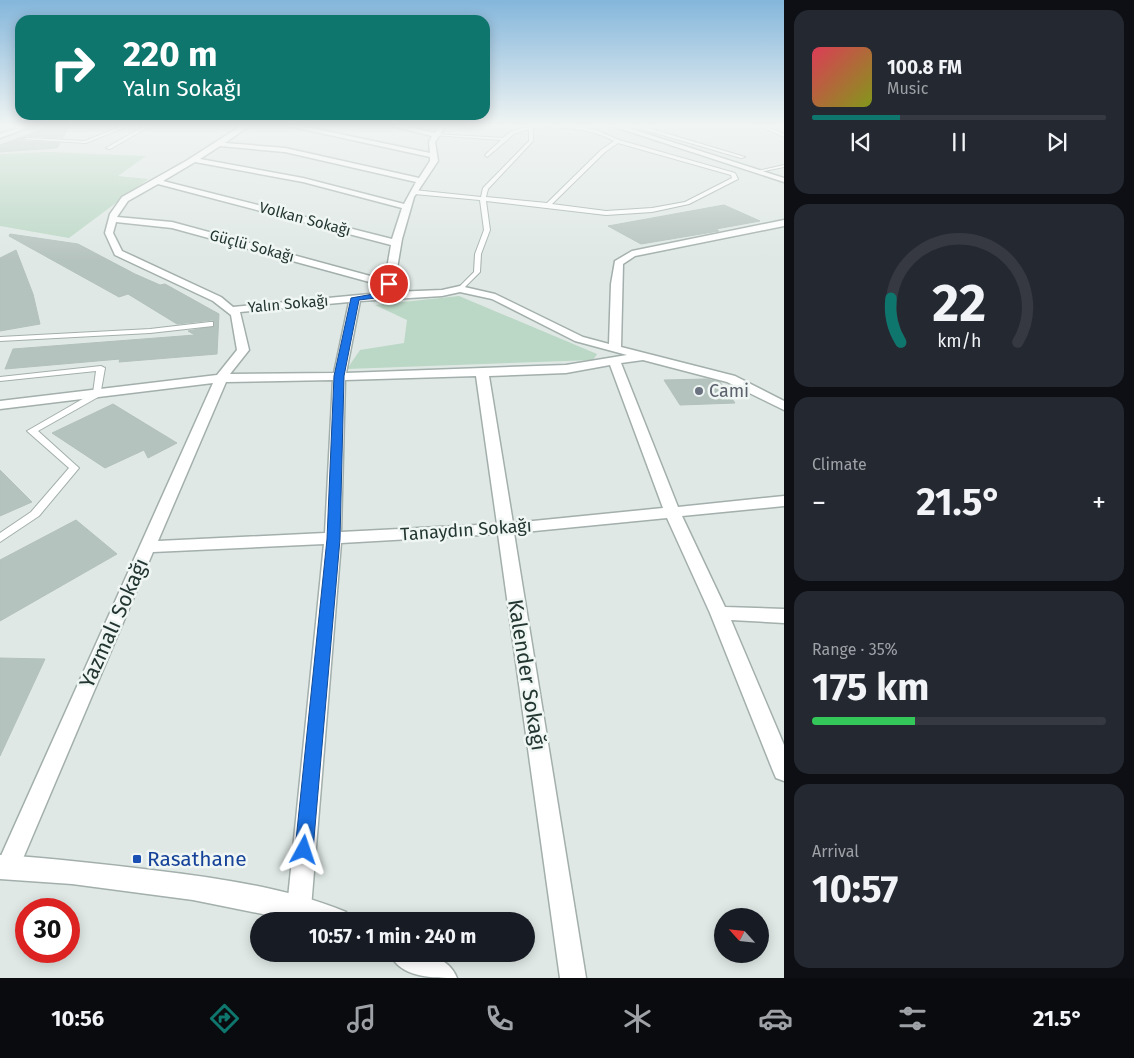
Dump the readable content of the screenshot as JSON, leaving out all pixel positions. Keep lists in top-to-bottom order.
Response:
{
  "streets": {
    "street": [
      "Volkan Sokağı",
      "Güçlü Sokağı",
      "Yalın Sokağı",
      "Tanaydın Sokağı",
      "Yazmalı Sokağı",
      "Kalender Sokağı"
    ]
  },
  "crossings": [
    ["Yalın Sokağı", "Yazmalı Sokağı"],
    ["Tanaydın Sokağı", "Yazmalı Sokağı"],
    ["Tanaydın Sokağı", "Kalender Sokağı"]
  ],
  "places": {
    "other": ["Cami"],
    "transit": ["Rasathane"]
  },
  "north": "top left",
  "page": {
    "turn": ["220 m", "Yalın Sokağı"],
    "song": ["100.8 FM", "Music"],
    "tile": [
      "Climate",
      ["Range · 35%", "175 km"],
      ["Arrival", "10:57"]
    ],
    "heat": ["−", "21.5°", "+"],
    "limit": "30",
    "trip": "10:57 · 1 min · 240 m",
    "tabs": ["10:56", "21.5°"],
    "gauge": ["22", "km/h"]
  }
}
